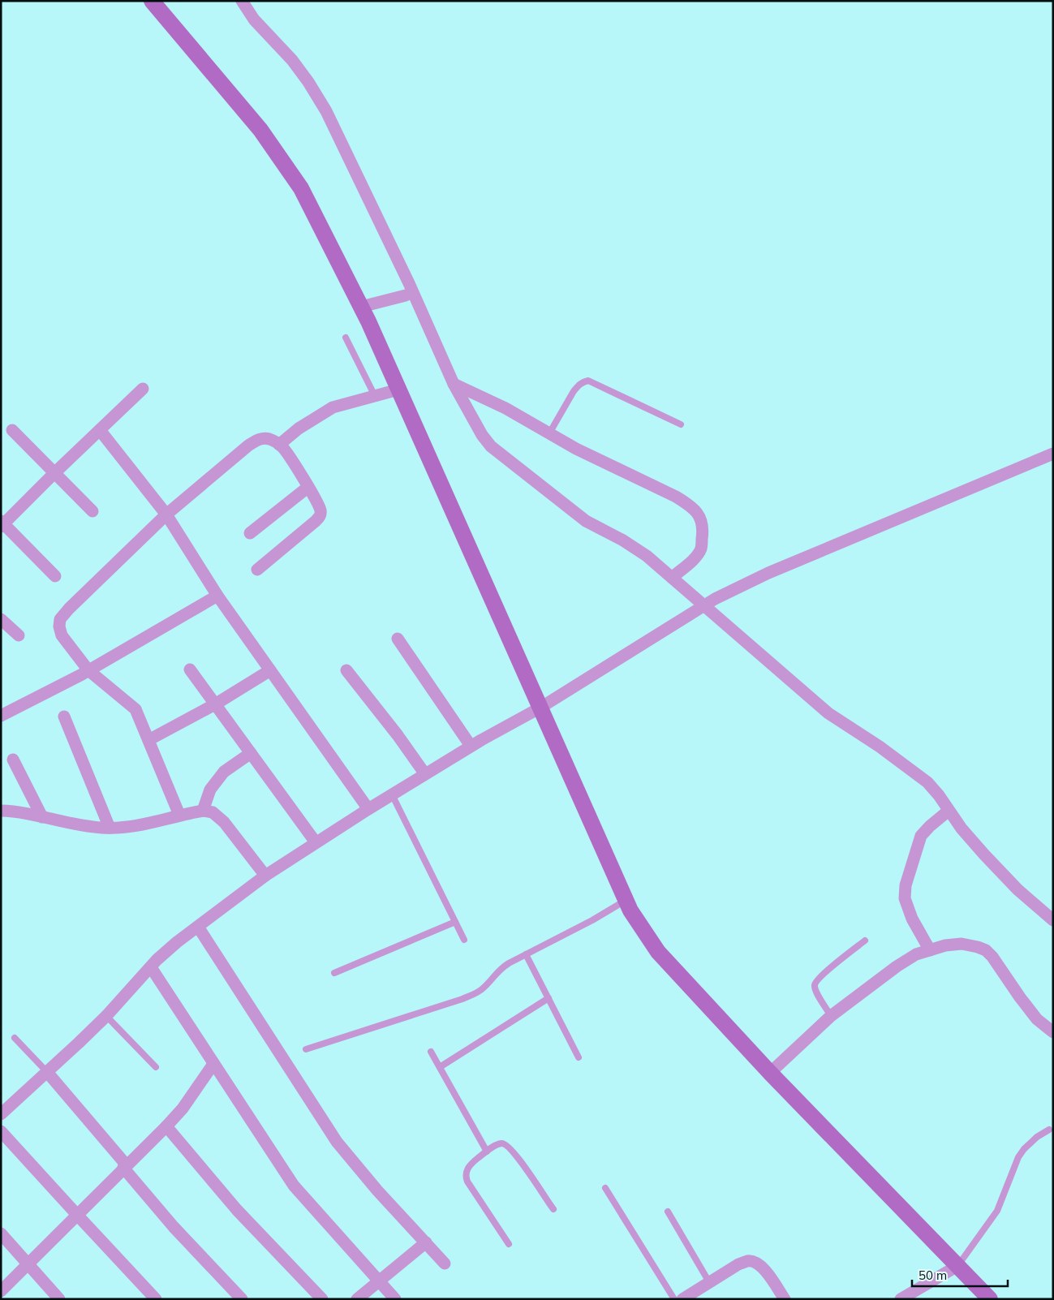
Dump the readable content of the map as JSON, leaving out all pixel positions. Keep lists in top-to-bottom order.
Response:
{
  "scale_bar": "50 m"
}
